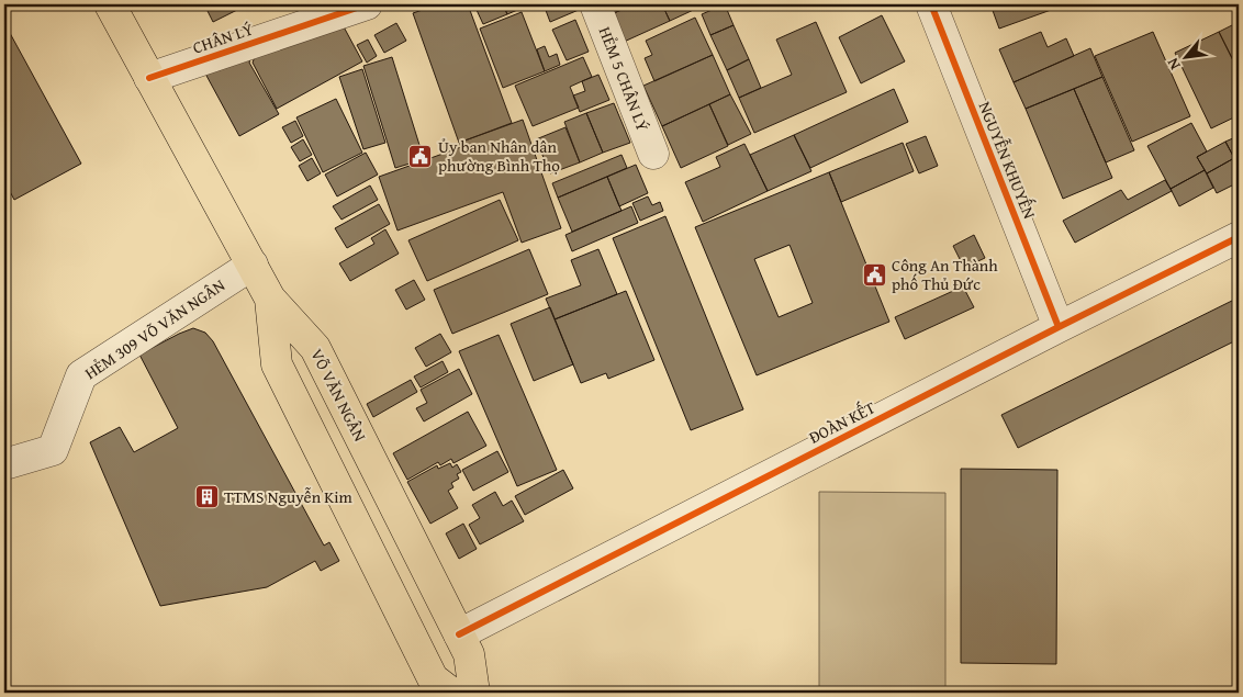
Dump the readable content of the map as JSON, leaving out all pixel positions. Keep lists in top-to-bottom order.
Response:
{
  "streets": {
    "main road": ["VÕ VĂN NGÂN"],
    "street": [
      "CHÂN LÝ",
      "HẺM 5 CHÂN LÝ",
      "NGUYỄN KHUYẾN",
      "HẺM 309 VÕ VĂN NGÂN",
      "ĐOÀN KẾT"
    ]
  },
  "crossings": [
    ["NGUYỄN KHUYẾN", "ĐOÀN KẾT"],
    ["VÕ VĂN NGÂN", "ĐOÀN KẾT"]
  ],
  "places": {
    "public building": ["Ủy ban Nhân dân phường Bình Thọ", "Công An Thành phố Thủ Đức"],
    "building": ["TTMS Nguyễn Kim"]
  },
  "north": "bottom left"
}
